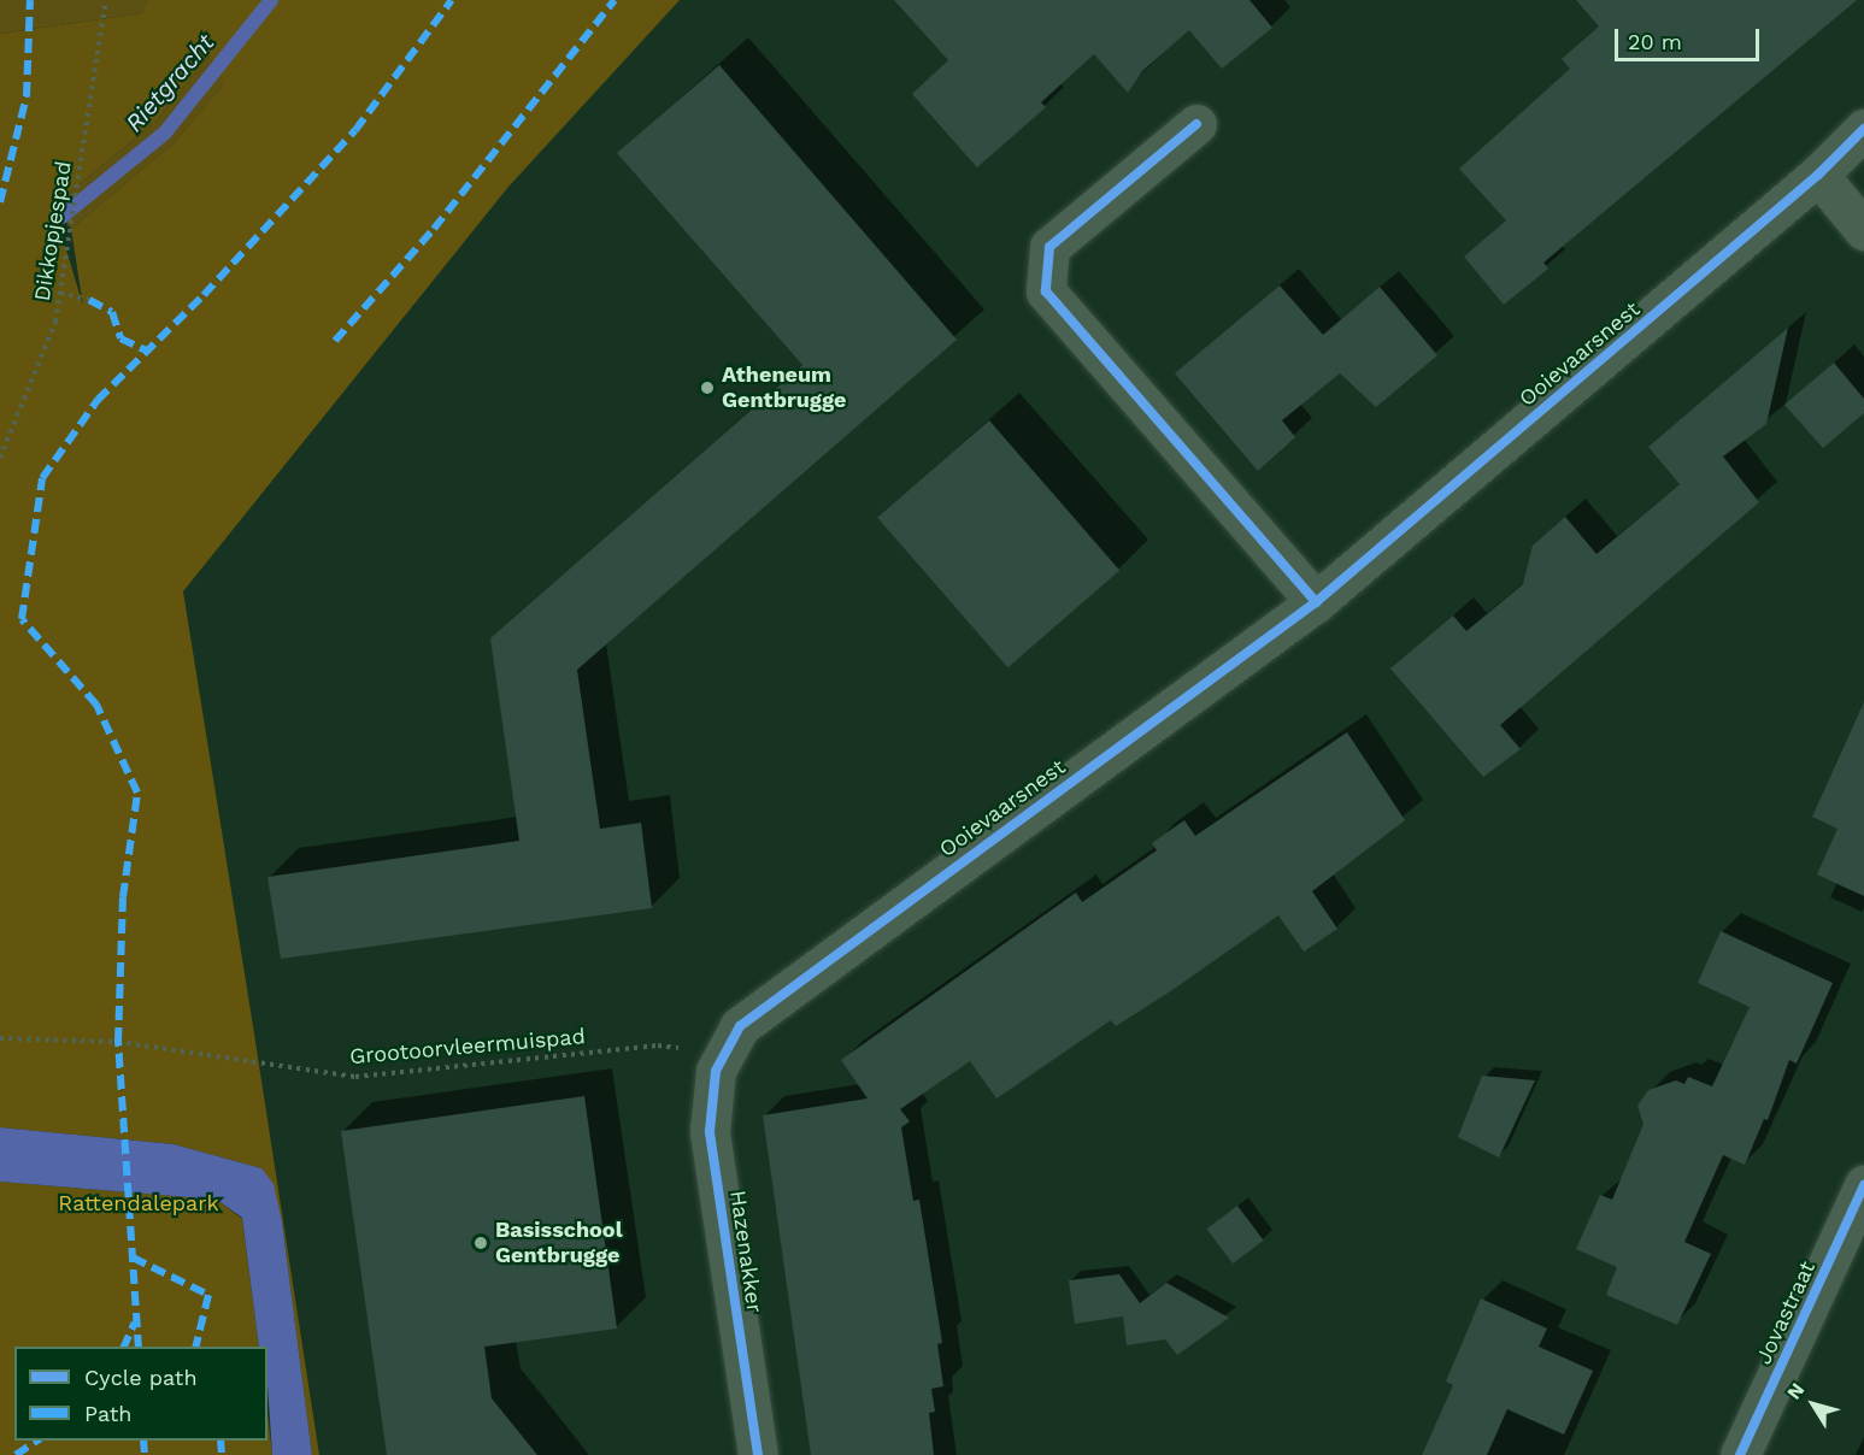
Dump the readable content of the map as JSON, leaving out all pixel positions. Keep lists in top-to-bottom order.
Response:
{
  "streets": {
    "street": ["Ooievaarsnest", "Hazenakker", "Jovastraat"],
    "path": ["Dikkopjespad", "Grootoorvleermuispad"]
  },
  "crossings": [
    ["Ooievaarsnest", "Grootoorvleermuispad"],
    ["Ooievaarsnest", "Hazenakker"],
    ["Grootoorvleermuispad", "Hazenakker"]
  ],
  "water": ["Rietgracht"],
  "parks": ["Rattendalepark"],
  "places": ["Atheneum Gentbrugge", "Basisschool Gentbrugge"],
  "legend": ["Cycle path", "Path"],
  "scale_bar": "20 m",
  "north": "top left"
}
